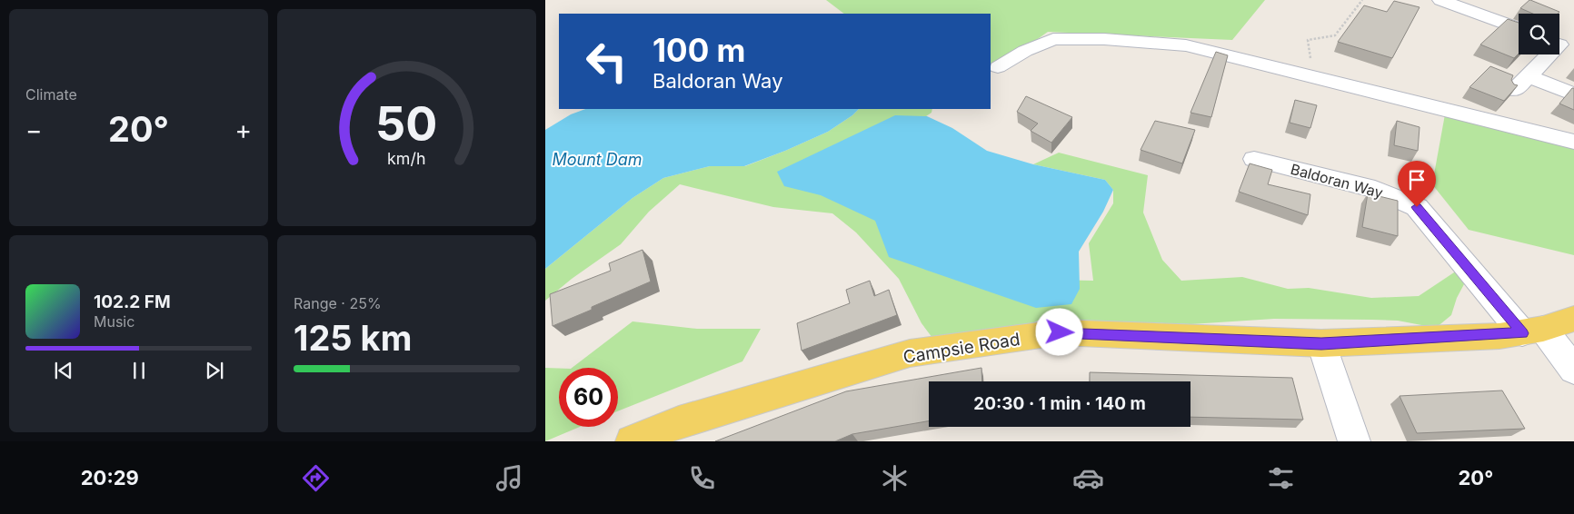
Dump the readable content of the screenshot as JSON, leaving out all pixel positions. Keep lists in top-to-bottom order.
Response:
{
  "streets": {
    "main road": ["Campsie Road"],
    "street": ["Baldoran Way"]
  },
  "crossings": [
    ["Baldoran Way", "Campsie Road"]
  ],
  "water": ["Mount Dam"],
  "page": {
    "tile": [
      "Climate",
      ["Range · 25%", "125 km"]
    ],
    "turn": ["100 m", "Baldoran Way"],
    "heat": ["−", "20°", "+"],
    "song": ["102.2 FM", "Music"],
    "limit": "60",
    "trip": "20:30 · 1 min · 140 m",
    "tabs": ["20:29", "20°"],
    "gauge": ["50", "km/h"]
  }
}
